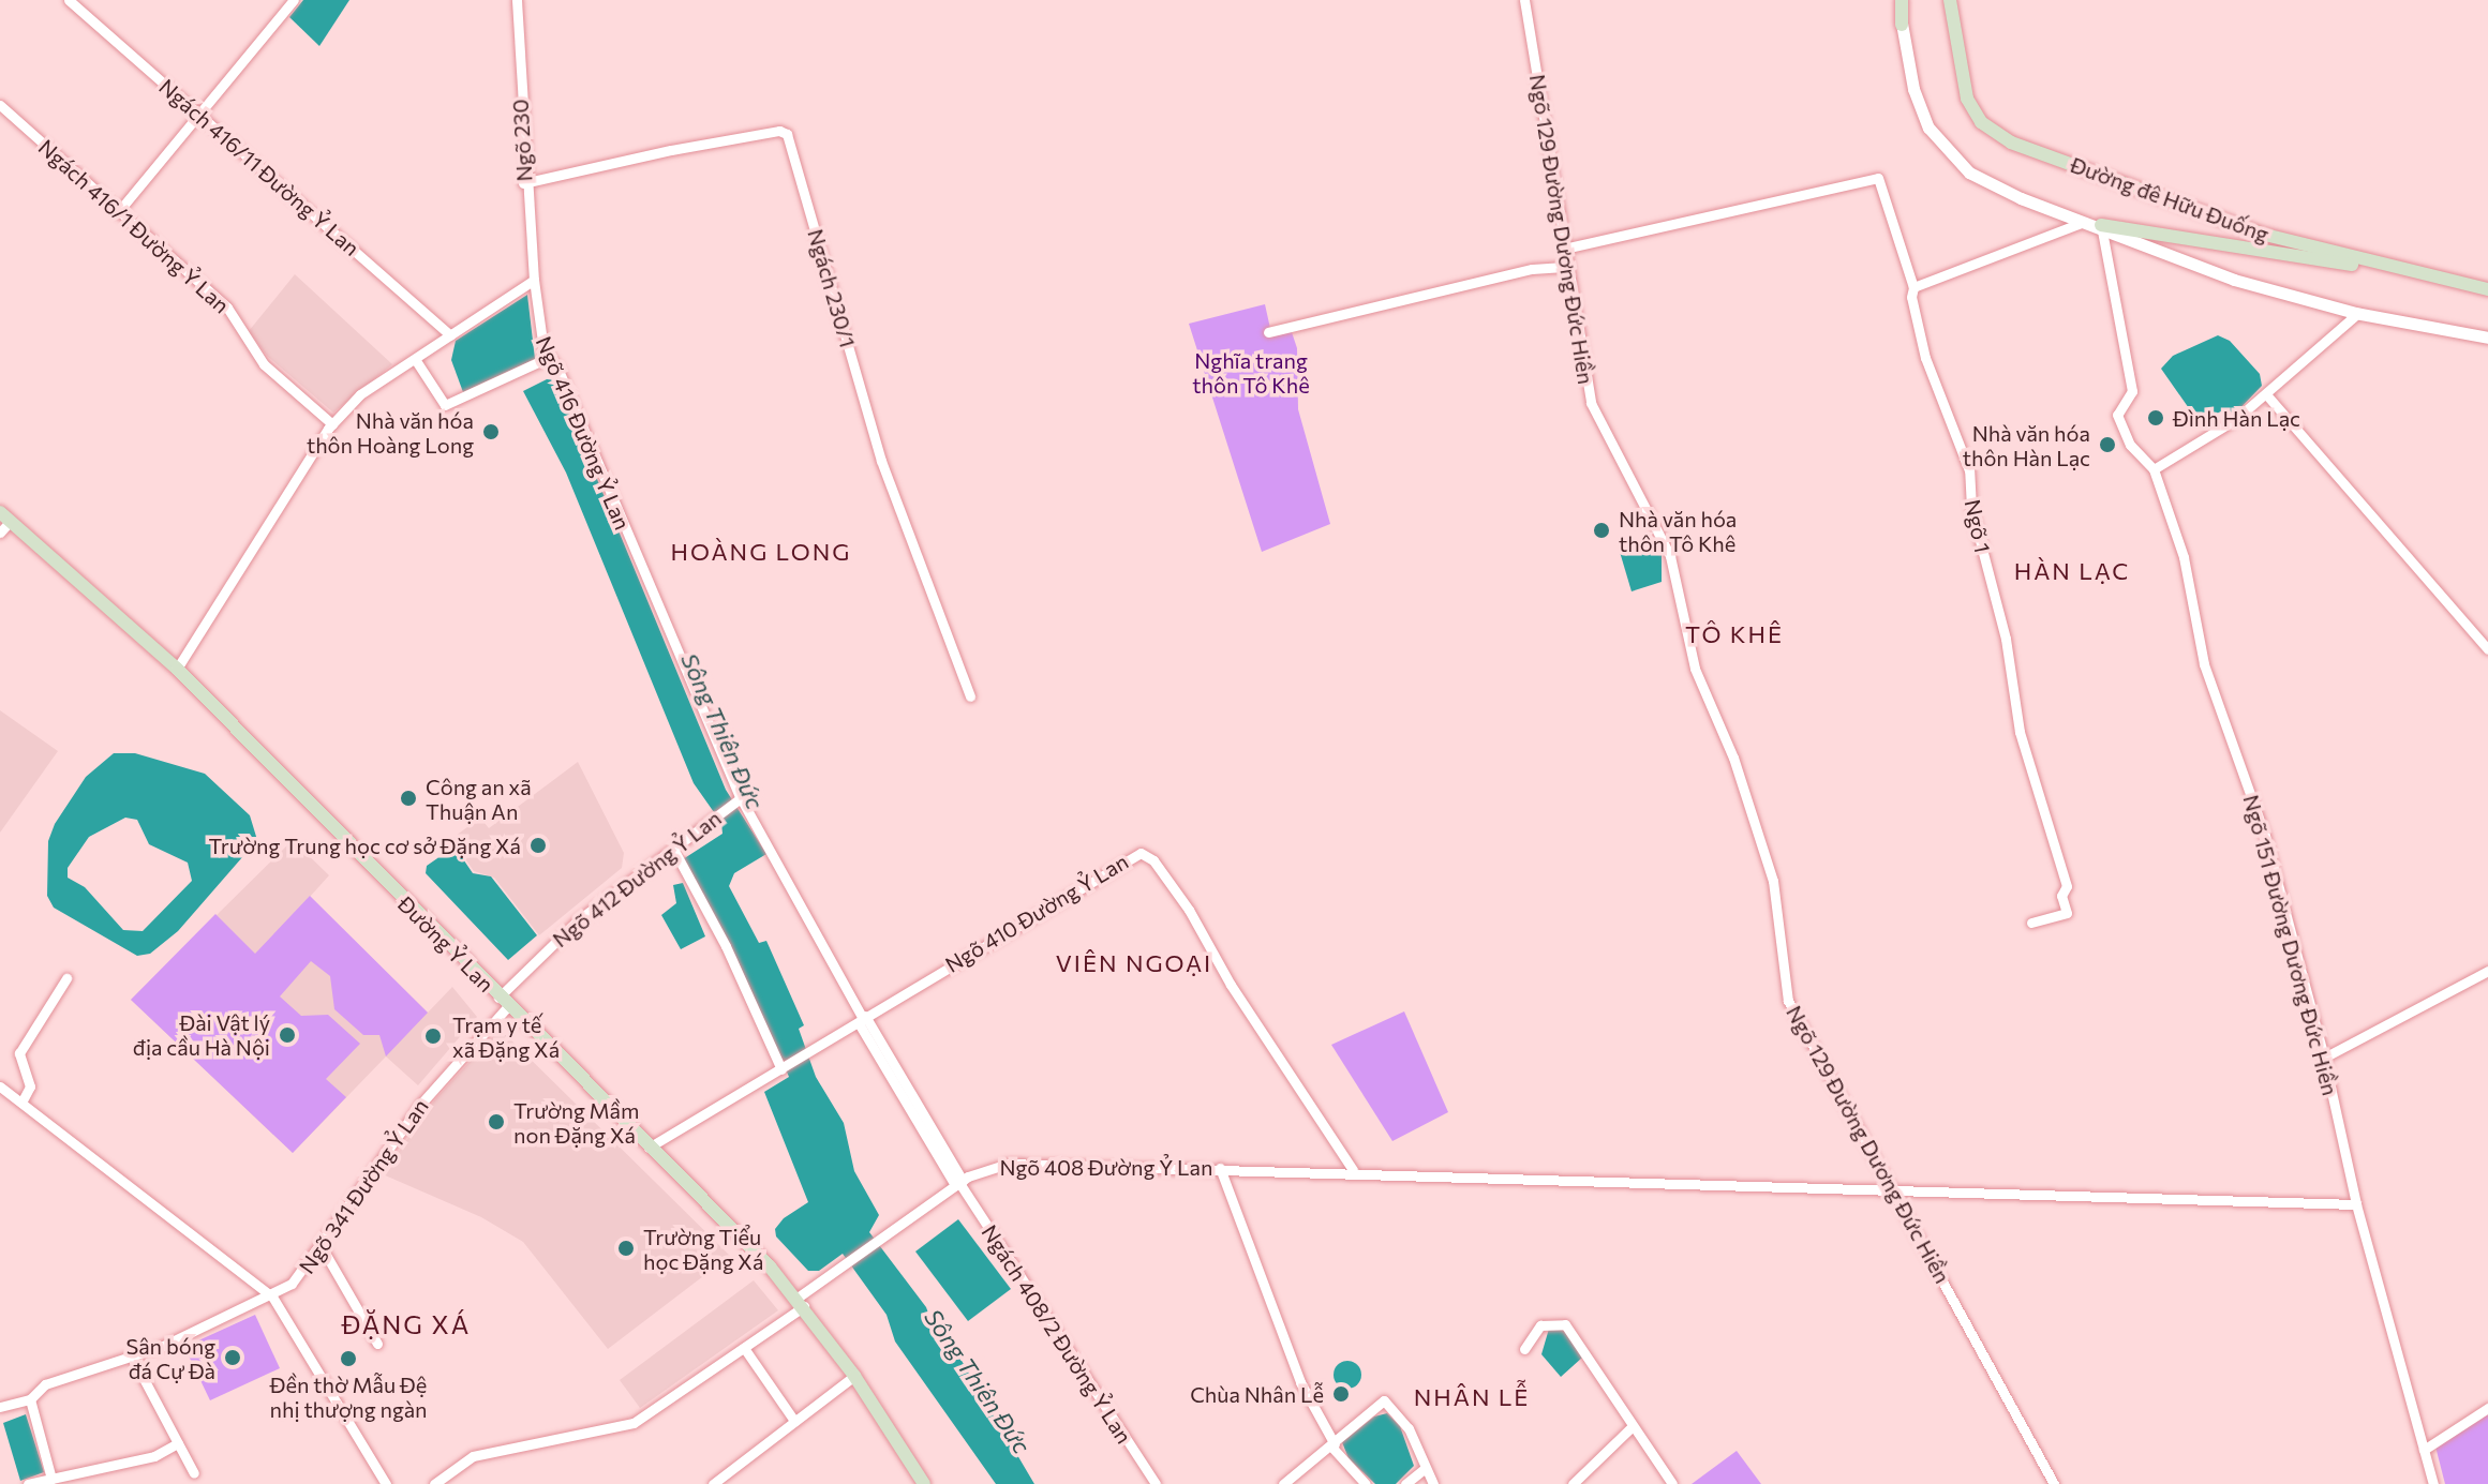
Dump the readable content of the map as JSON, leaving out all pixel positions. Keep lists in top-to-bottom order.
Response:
{
  "streets": {
    "main road": ["Đường đê Hữu Đuống", "Đường Ỷ Lan"],
    "street": [
      "Ngõ 230",
      "Ngách 416/11 Đường Ỷ Lan",
      "Ngách 416/1 Đường Ỷ Lan",
      "Ngõ 129 Đường Dương Đức Hiền",
      "Ngách 230/1",
      "Ngõ 416 Đường Ỷ Lan",
      "Ngõ 1",
      "Ngõ 412 Đường Ỷ Lan",
      "Ngõ 410 Đường Ỷ Lan",
      "Ngõ 151 Đường Dương Đức Hiền",
      "Ngõ 408 Đường Ỷ Lan",
      "Ngõ 341 Đường Ỷ Lan",
      "Ngách 408/2 Đường Ỷ Lan"
    ]
  },
  "crossings": [
    ["Ngõ 230", "Ngách 230/1"],
    ["Ngõ 230", "Ngõ 416 Đường Ỷ Lan"],
    ["Ngõ 129 Đường Dương Đức Hiền", "Ngõ 408 Đường Ỷ Lan"],
    ["Ngõ 416 Đường Ỷ Lan", "Ngõ 412 Đường Ỷ Lan"],
    ["Ngõ 416 Đường Ỷ Lan", "Ngõ 410 Đường Ỷ Lan"],
    ["Ngõ 416 Đường Ỷ Lan", "Ngách 408/2 Đường Ỷ Lan"],
    ["Ngõ 412 Đường Ỷ Lan", "Đường Ỷ Lan"],
    ["Ngõ 412 Đường Ỷ Lan", "Ngõ 341 Đường Ỷ Lan"],
    ["Ngõ 410 Đường Ỷ Lan", "Đường Ỷ Lan"],
    ["Ngõ 410 Đường Ỷ Lan", "Ngõ 408 Đường Ỷ Lan"],
    ["Đường Ỷ Lan", "Ngõ 408 Đường Ỷ Lan"],
    ["Đường Ỷ Lan", "Ngõ 341 Đường Ỷ Lan"],
    ["Ngõ 151 Đường Dương Đức Hiền", "Ngõ 408 Đường Ỷ Lan"],
    ["Ngõ 408 Đường Ỷ Lan", "Ngách 408/2 Đường Ỷ Lan"]
  ],
  "districts": [
    "HOÀNG LONG",
    "HÀN LẠC",
    "TÔ KHÊ",
    "VIÊN NGOẠI",
    "ĐẶNG XÁ",
    "NHÂN LỄ"
  ],
  "water": ["Sông Thiên Đức"],
  "parks": ["Nghĩa trang thôn Tô Khê"],
  "places": [
    "Đình Hàn Lạc",
    "Nhà văn hóa thôn Hoàng Long",
    "Nhà văn hóa thôn Hàn Lạc",
    "Nhà văn hóa thôn Tô Khê",
    "Công an xã Thuận An",
    "Trường Trung học cơ sở Đặng Xá",
    "Đài Vật lý địa cầu Hà Nội",
    "Trạm y tế xã Đặng Xá",
    "Trường Mầm non Đặng Xá",
    "Trường Tiểu học Đặng Xá",
    "Sân bóng đá Cự Đà",
    "Đền thờ Mẫu Đệ nhị thượng ngàn",
    "Chùa Nhân Lễ"
  ]
}
